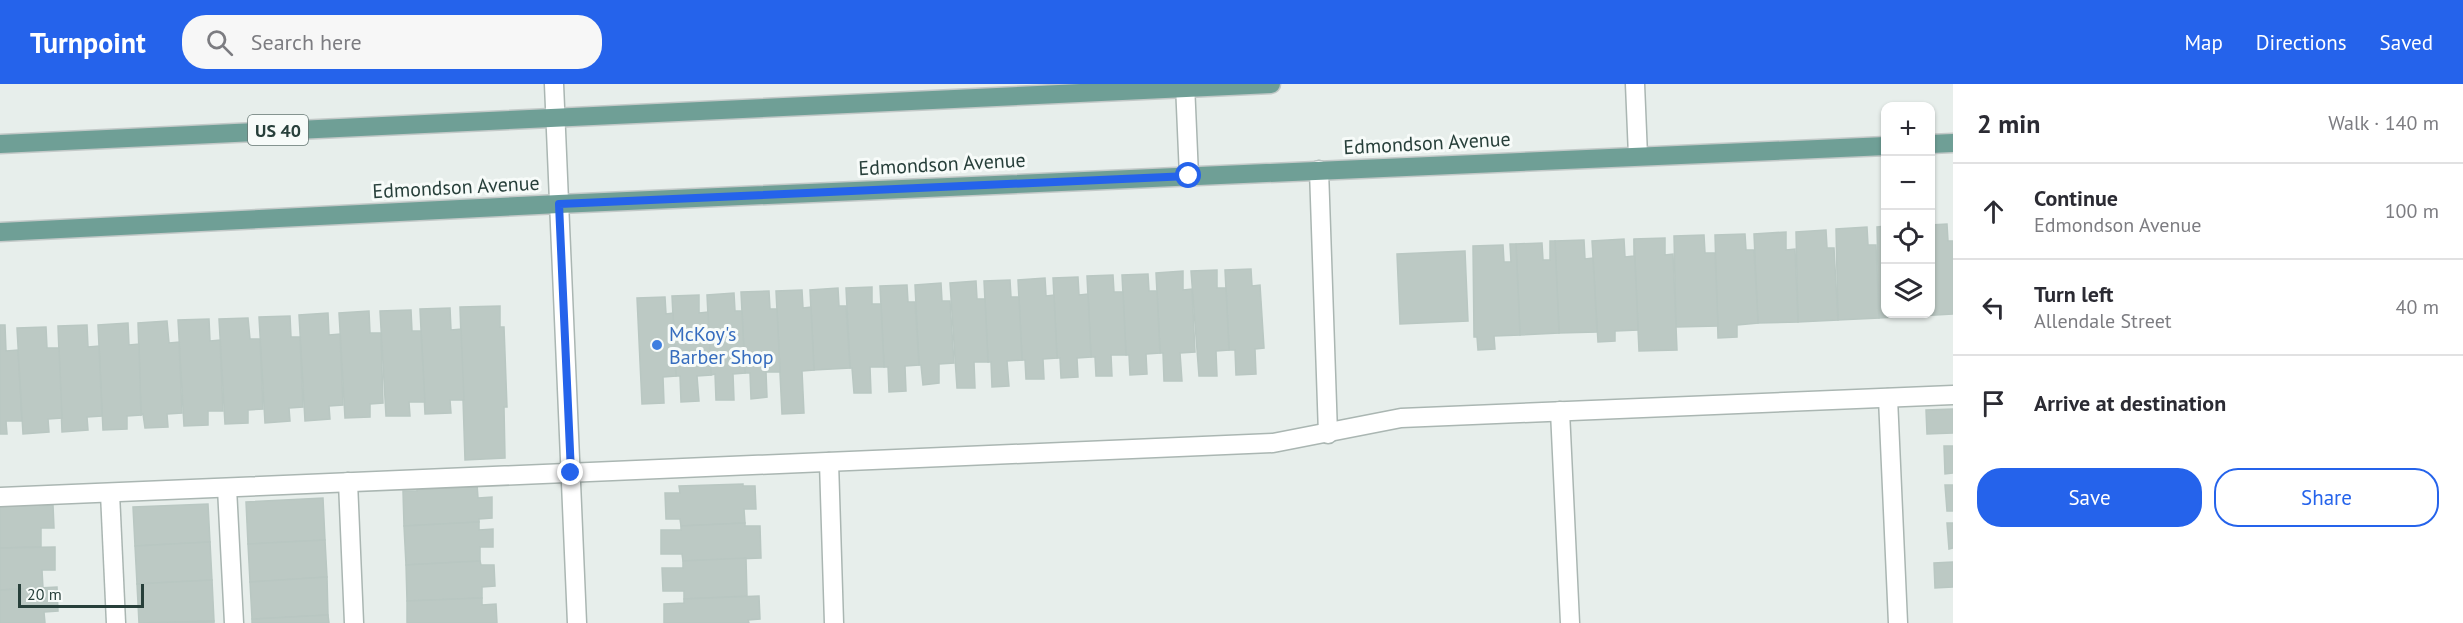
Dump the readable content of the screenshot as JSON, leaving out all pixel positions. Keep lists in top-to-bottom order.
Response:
{
  "streets": {
    "main road": ["US 40", "Edmondson Avenue"]
  },
  "places": ["McKoy's Barber Shop"],
  "scale_bar": "20 m",
  "page": {
    "header": "Turnpoint",
    "search": "Search here",
    "nav": ["Map", "Directions", "Saved"],
    "heading": ["2 min", "Walk · 140 m"],
    "map_buttons": ["+", "−"],
    "list": [
      ["Continue", "Edmondson Avenue", "100 m"],
      ["Turn left", "Allendale Street", "40 m"],
      "Arrive at destination"
    ],
    "buttons": ["Save", "Share"],
    "scale": "20 m"
  }
}
